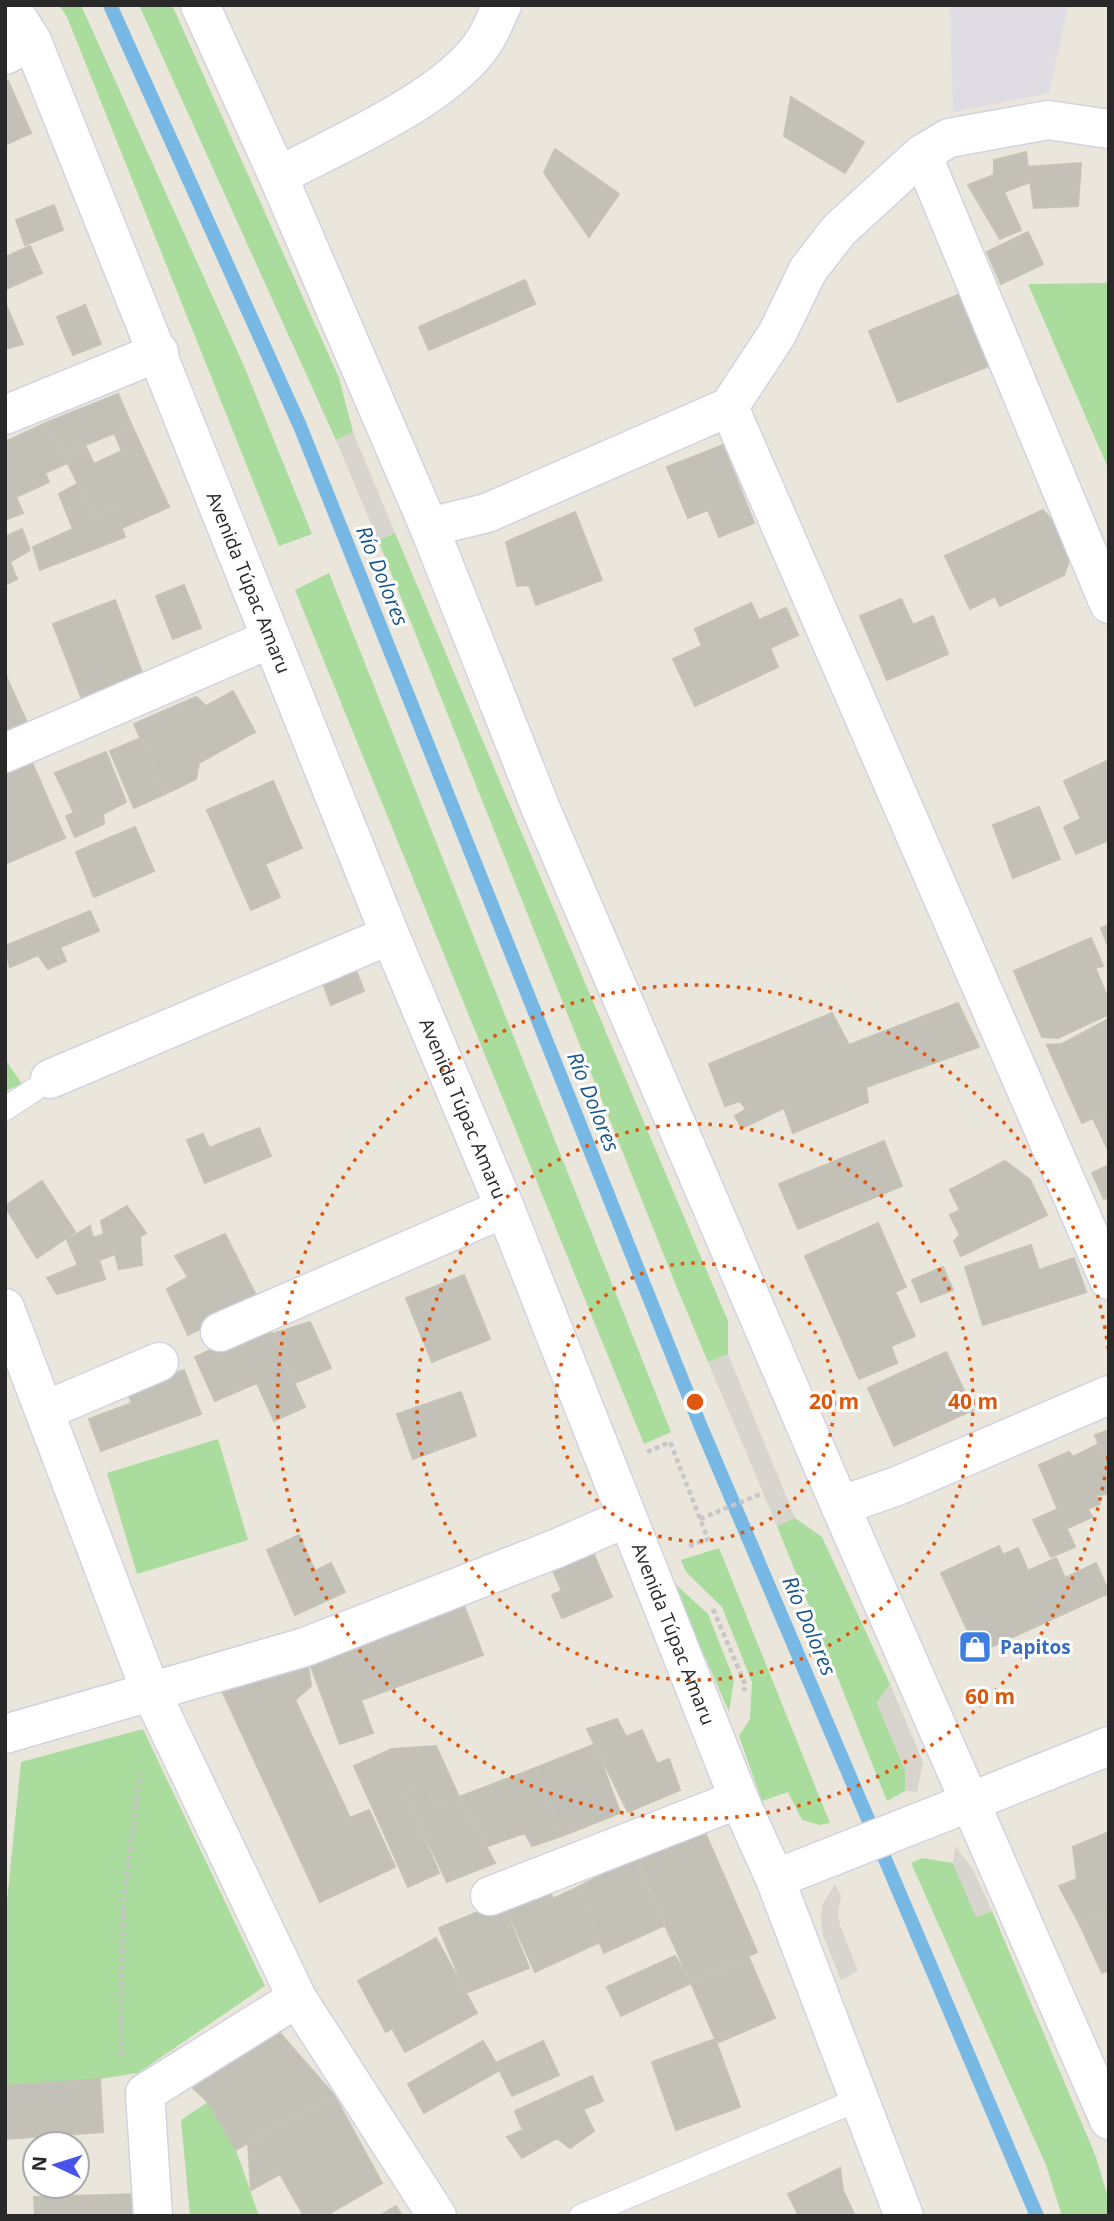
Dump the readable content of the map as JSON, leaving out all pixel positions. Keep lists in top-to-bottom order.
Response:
{
  "streets": {
    "street": ["Avenida Túpac Amaru"]
  },
  "water": ["Río Dolores"],
  "places": {
    "shop": ["Papitos"]
  },
  "north": "left",
  "rings": ["20 m", "40 m", "60 m"]
}
